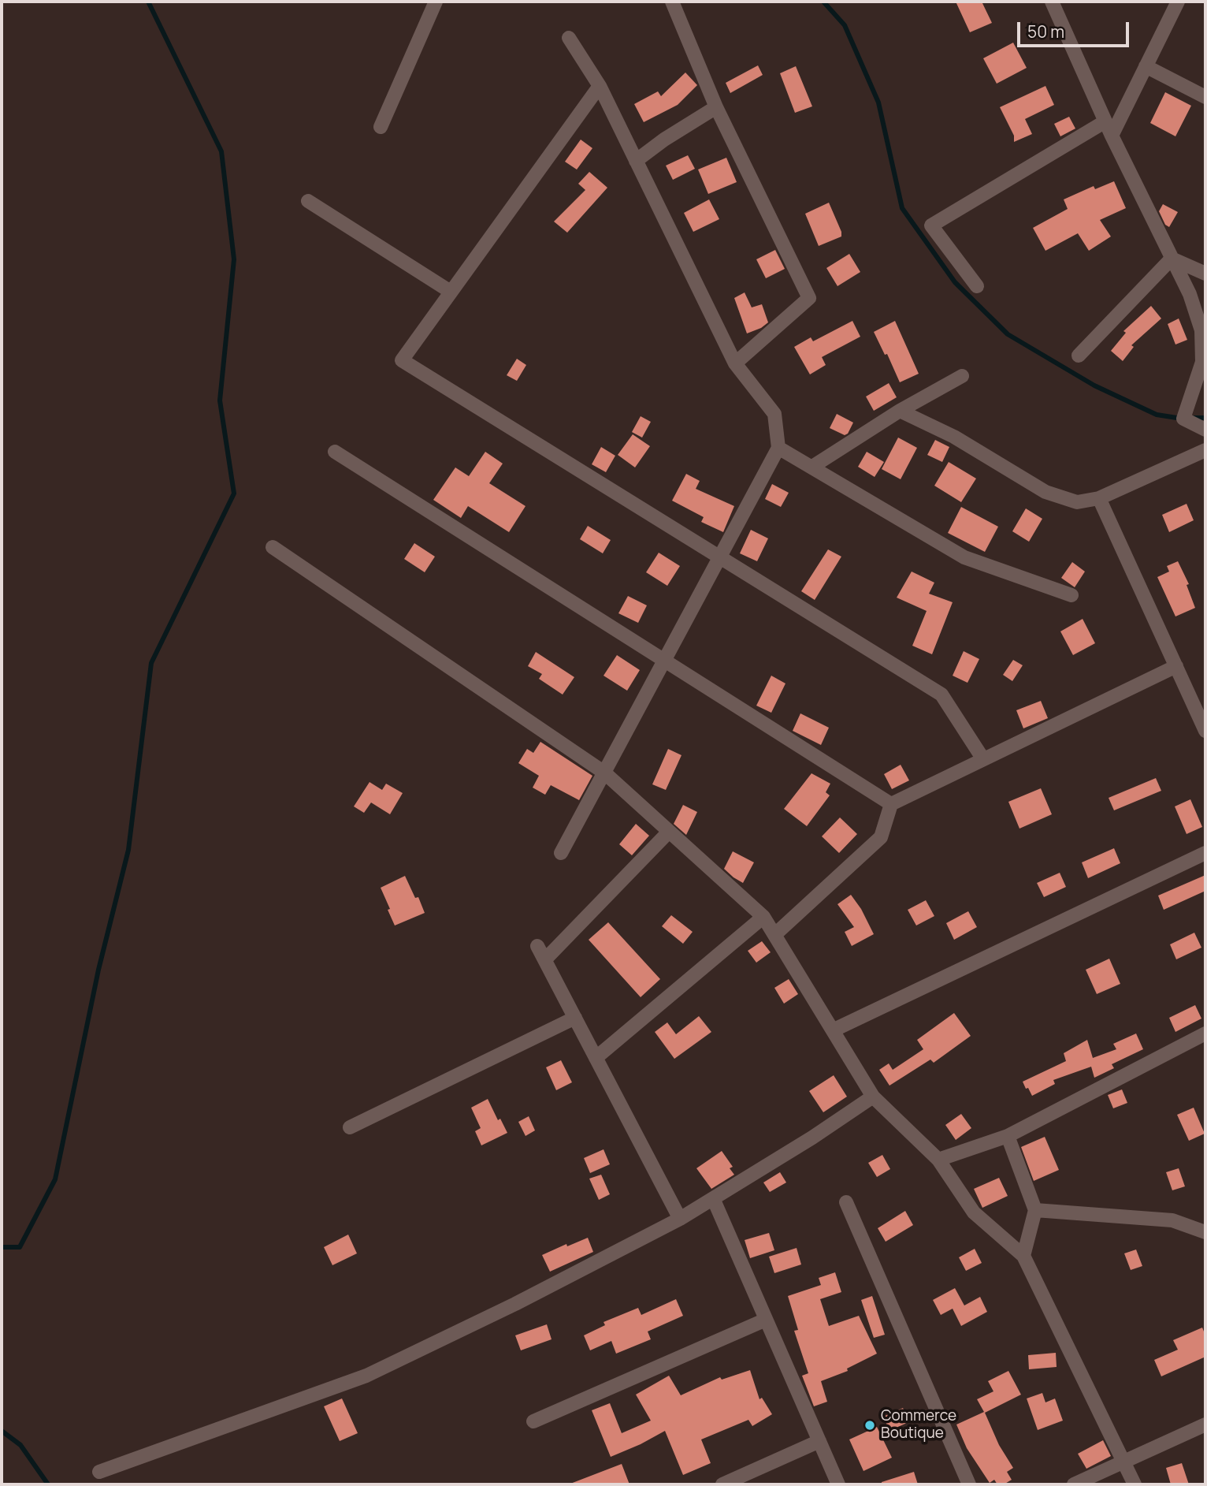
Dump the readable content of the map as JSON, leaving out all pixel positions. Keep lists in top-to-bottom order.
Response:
{
  "places": ["Commerce Boutique"],
  "scale_bar": "50 m"
}
